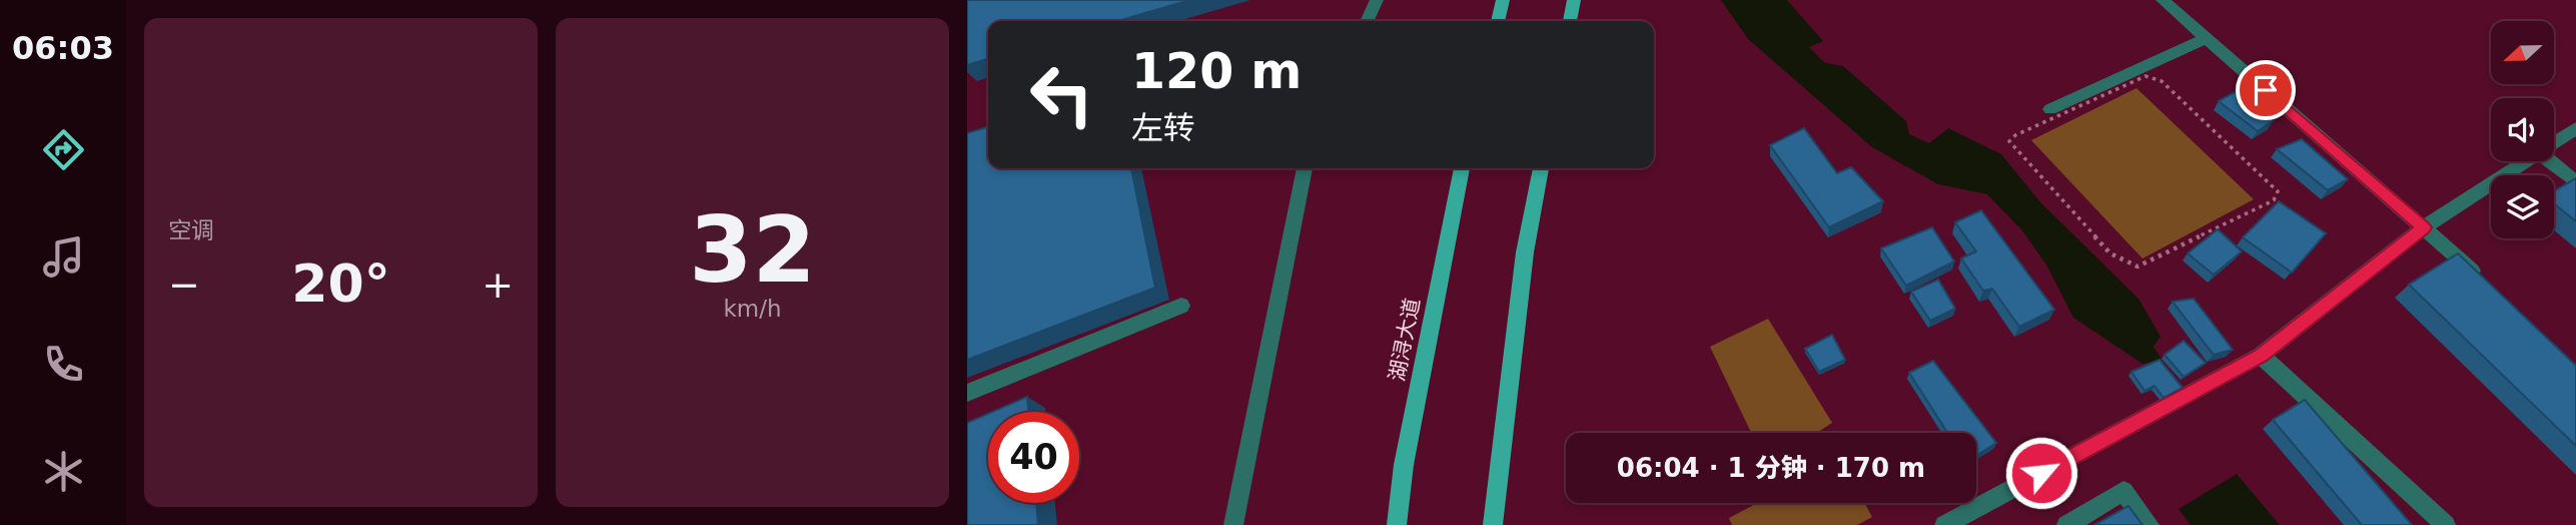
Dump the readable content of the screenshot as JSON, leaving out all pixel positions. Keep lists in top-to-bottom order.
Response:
{
  "streets": {
    "main road": ["湖浔大道"]
  },
  "north": "left",
  "page": {
    "tabs": "06:03",
    "tile": [
      "空调",
      ["32", "km/h"]
    ],
    "turn": ["120 m", "左转"],
    "heat": ["−", "20°", "+"],
    "limit": "40",
    "trip": "06:04 · 1 分钟 · 170 m"
  }
}
